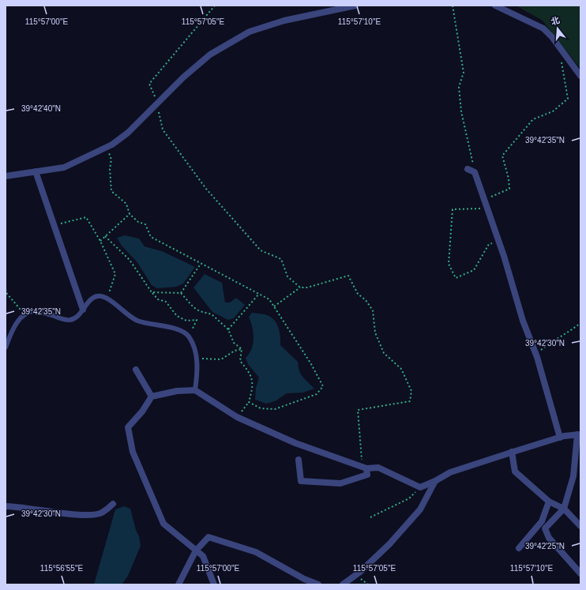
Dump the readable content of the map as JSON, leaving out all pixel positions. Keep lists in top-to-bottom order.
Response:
{
  "north": "top",
  "coordinates": [
    "115°57'00\"E",
    "115°57'05\"E",
    "115°57'10\"E",
    "39°42'40\"N",
    "39°42'35\"N",
    "39°42'30\"N",
    "39°42'25\"N",
    "115°56'55\"E"
  ]
}
